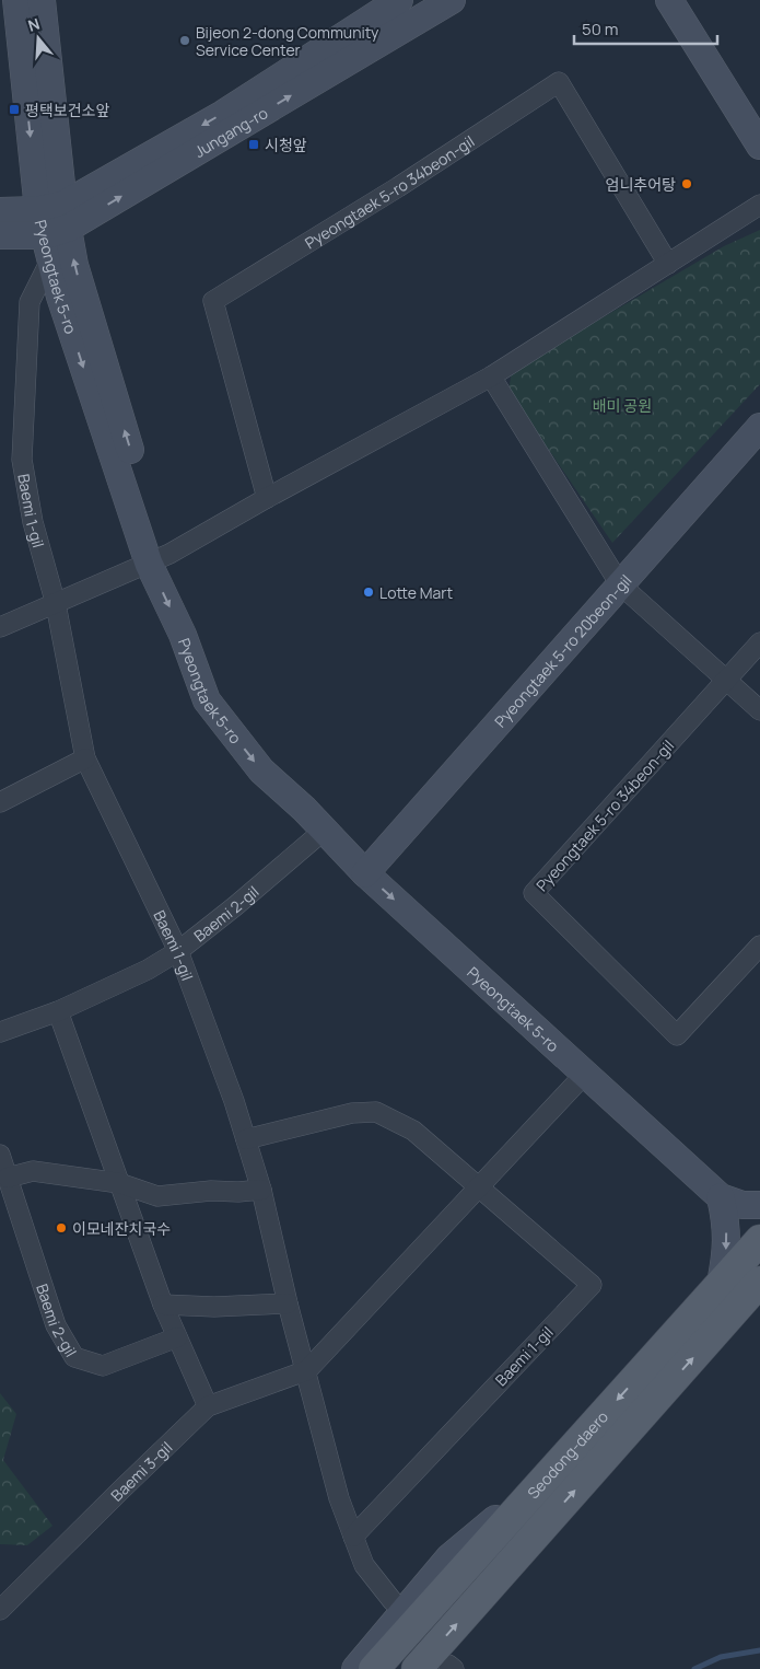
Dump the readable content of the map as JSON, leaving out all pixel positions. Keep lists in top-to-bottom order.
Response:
{
  "streets": {
    "main road": ["Seodong-daero"],
    "street": [
      "Jungang-ro",
      "Pyeongtaek 5-ro 34beon-gil",
      "Pyeongtaek 5-ro",
      "Baemi 1-gil",
      "Pyeongtaek 5-ro 20beon-gil",
      "Baemi 2-gil",
      "Baemi 3-gil"
    ]
  },
  "crossings": [
    ["Jungang-ro", "Pyeongtaek 5-ro"],
    ["Jungang-ro", "Baemi 1-gil"],
    ["Pyeongtaek 5-ro", "Baemi 1-gil"],
    ["Pyeongtaek 5-ro", "Pyeongtaek 5-ro 20beon-gil"],
    ["Pyeongtaek 5-ro", "Baemi 2-gil"],
    ["Baemi 1-gil", "Baemi 2-gil"],
    ["Baemi 1-gil", "Baemi 3-gil"]
  ],
  "parks": ["배미 공원"],
  "places": {
    "other": [
      "Bijeon 2-dong Community Service Center",
      "엄니추어탕",
      "Lotte Mart",
      "이모네잔치국수"
    ],
    "transit": ["평택보건소앞", "시청앞"]
  },
  "scale_bar": "50 m",
  "north": "top"
}
